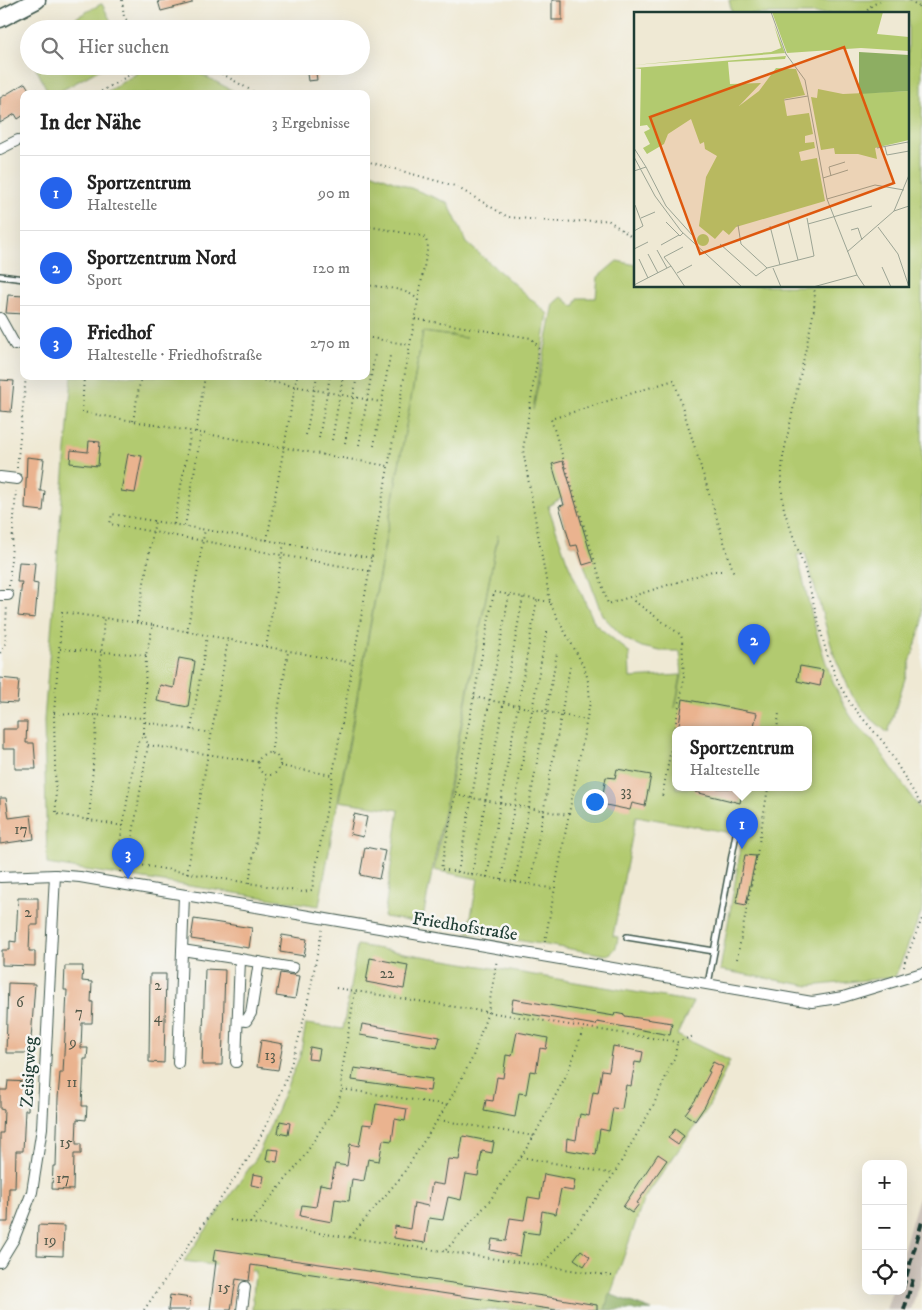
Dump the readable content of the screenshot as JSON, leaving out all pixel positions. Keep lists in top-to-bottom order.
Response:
{
  "streets": {
    "street": ["Friedhofstraße", "Zeisigweg"]
  },
  "crossings": [
    ["Friedhofstraße", "Zeisigweg"]
  ],
  "house_numbers": [
    "33",
    "17",
    "2",
    "22",
    "2",
    "6",
    "7",
    "4",
    "9",
    "13",
    "11",
    "15",
    "17",
    "19",
    "15"
  ],
  "page": {
    "search": "Hier suchen",
    "heading": ["In der Nähe", "3 Ergebnisse"],
    "list": [
      {
        "mark": "1",
        "name": "Sportzentrum",
        "note": "Haltestelle",
        "value": "90 m"
      },
      {
        "mark": "2",
        "name": "Sportzentrum Nord",
        "note": "Sport",
        "value": "120 m"
      },
      {
        "mark": "3",
        "name": "Friedhof",
        "note": "Haltestelle · Friedhofstraße",
        "value": "270 m"
      }
    ],
    "pins": ["2", "1", "3"],
    "popup": ["Sportzentrum", "Haltestelle"],
    "map_buttons": ["+", "−"]
  }
}
